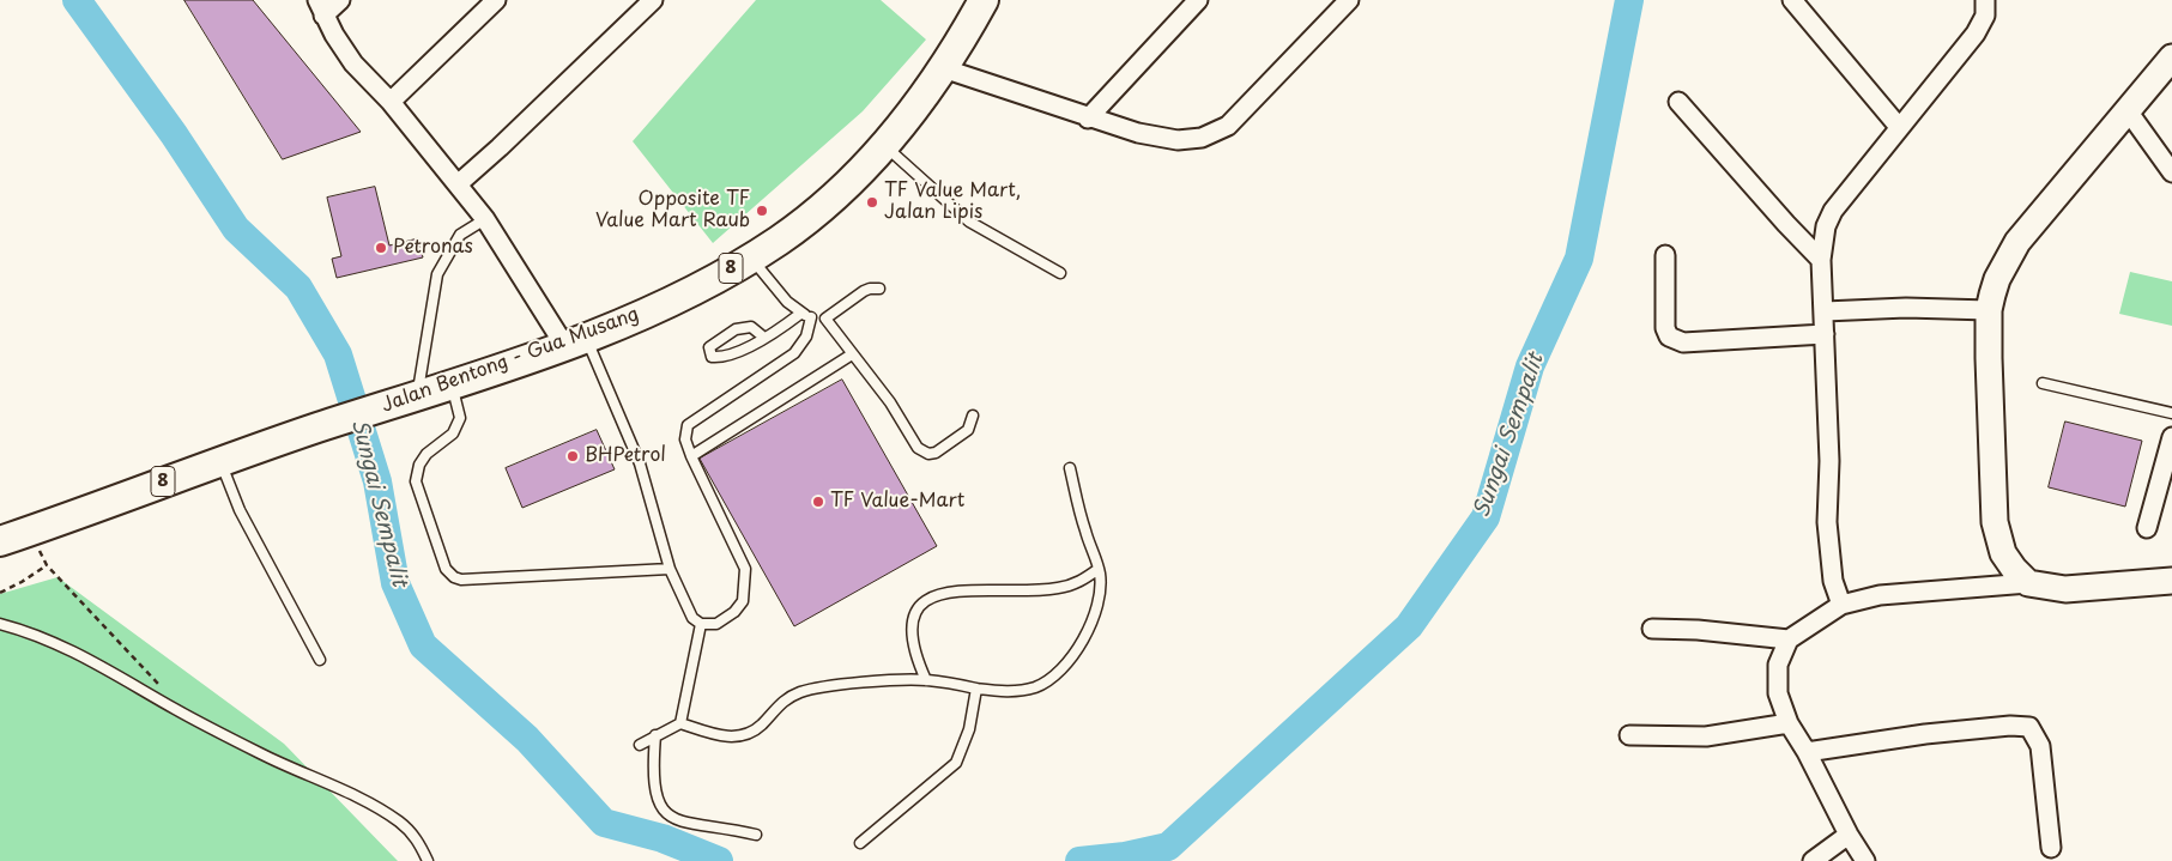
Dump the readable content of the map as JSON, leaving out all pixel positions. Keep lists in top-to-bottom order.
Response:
{
  "streets": {
    "main road": ["8", "Jalan Bentong - Gua Musang"]
  },
  "water": ["Sungai Sempalit"],
  "places": [
    "TF Value Mart, Jalan Lipis",
    "Opposite TF Value Mart Raub",
    "Petronas",
    "BHPetrol",
    "TF Value-Mart"
  ]
}
